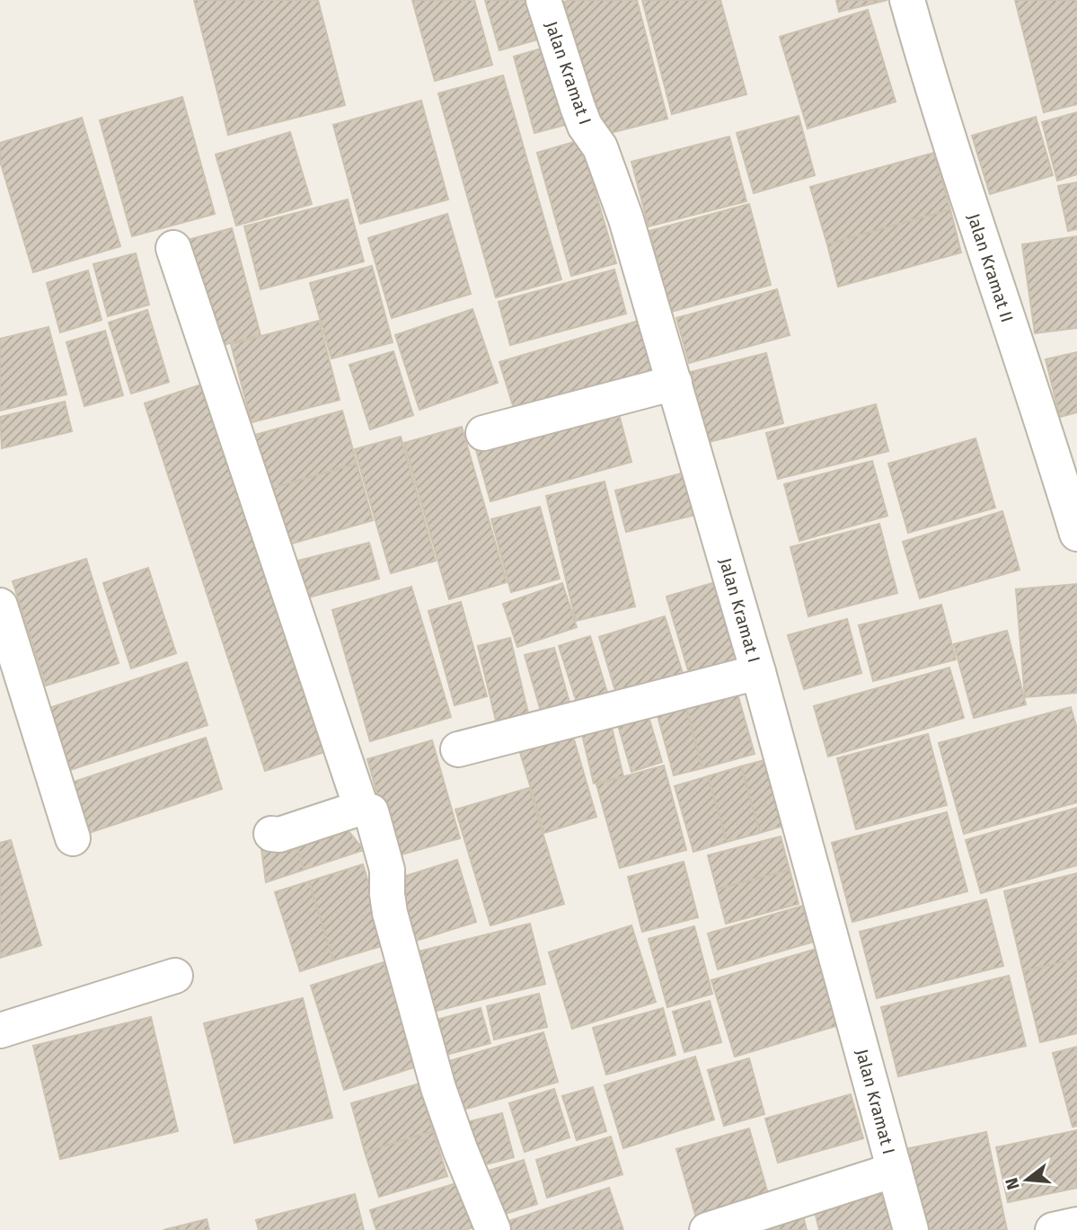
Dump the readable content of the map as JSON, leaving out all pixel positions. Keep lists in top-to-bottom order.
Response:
{
  "streets": {
    "street": ["Jalan Kramat I", "Jalan Kramat II"]
  },
  "north": "left"
}
